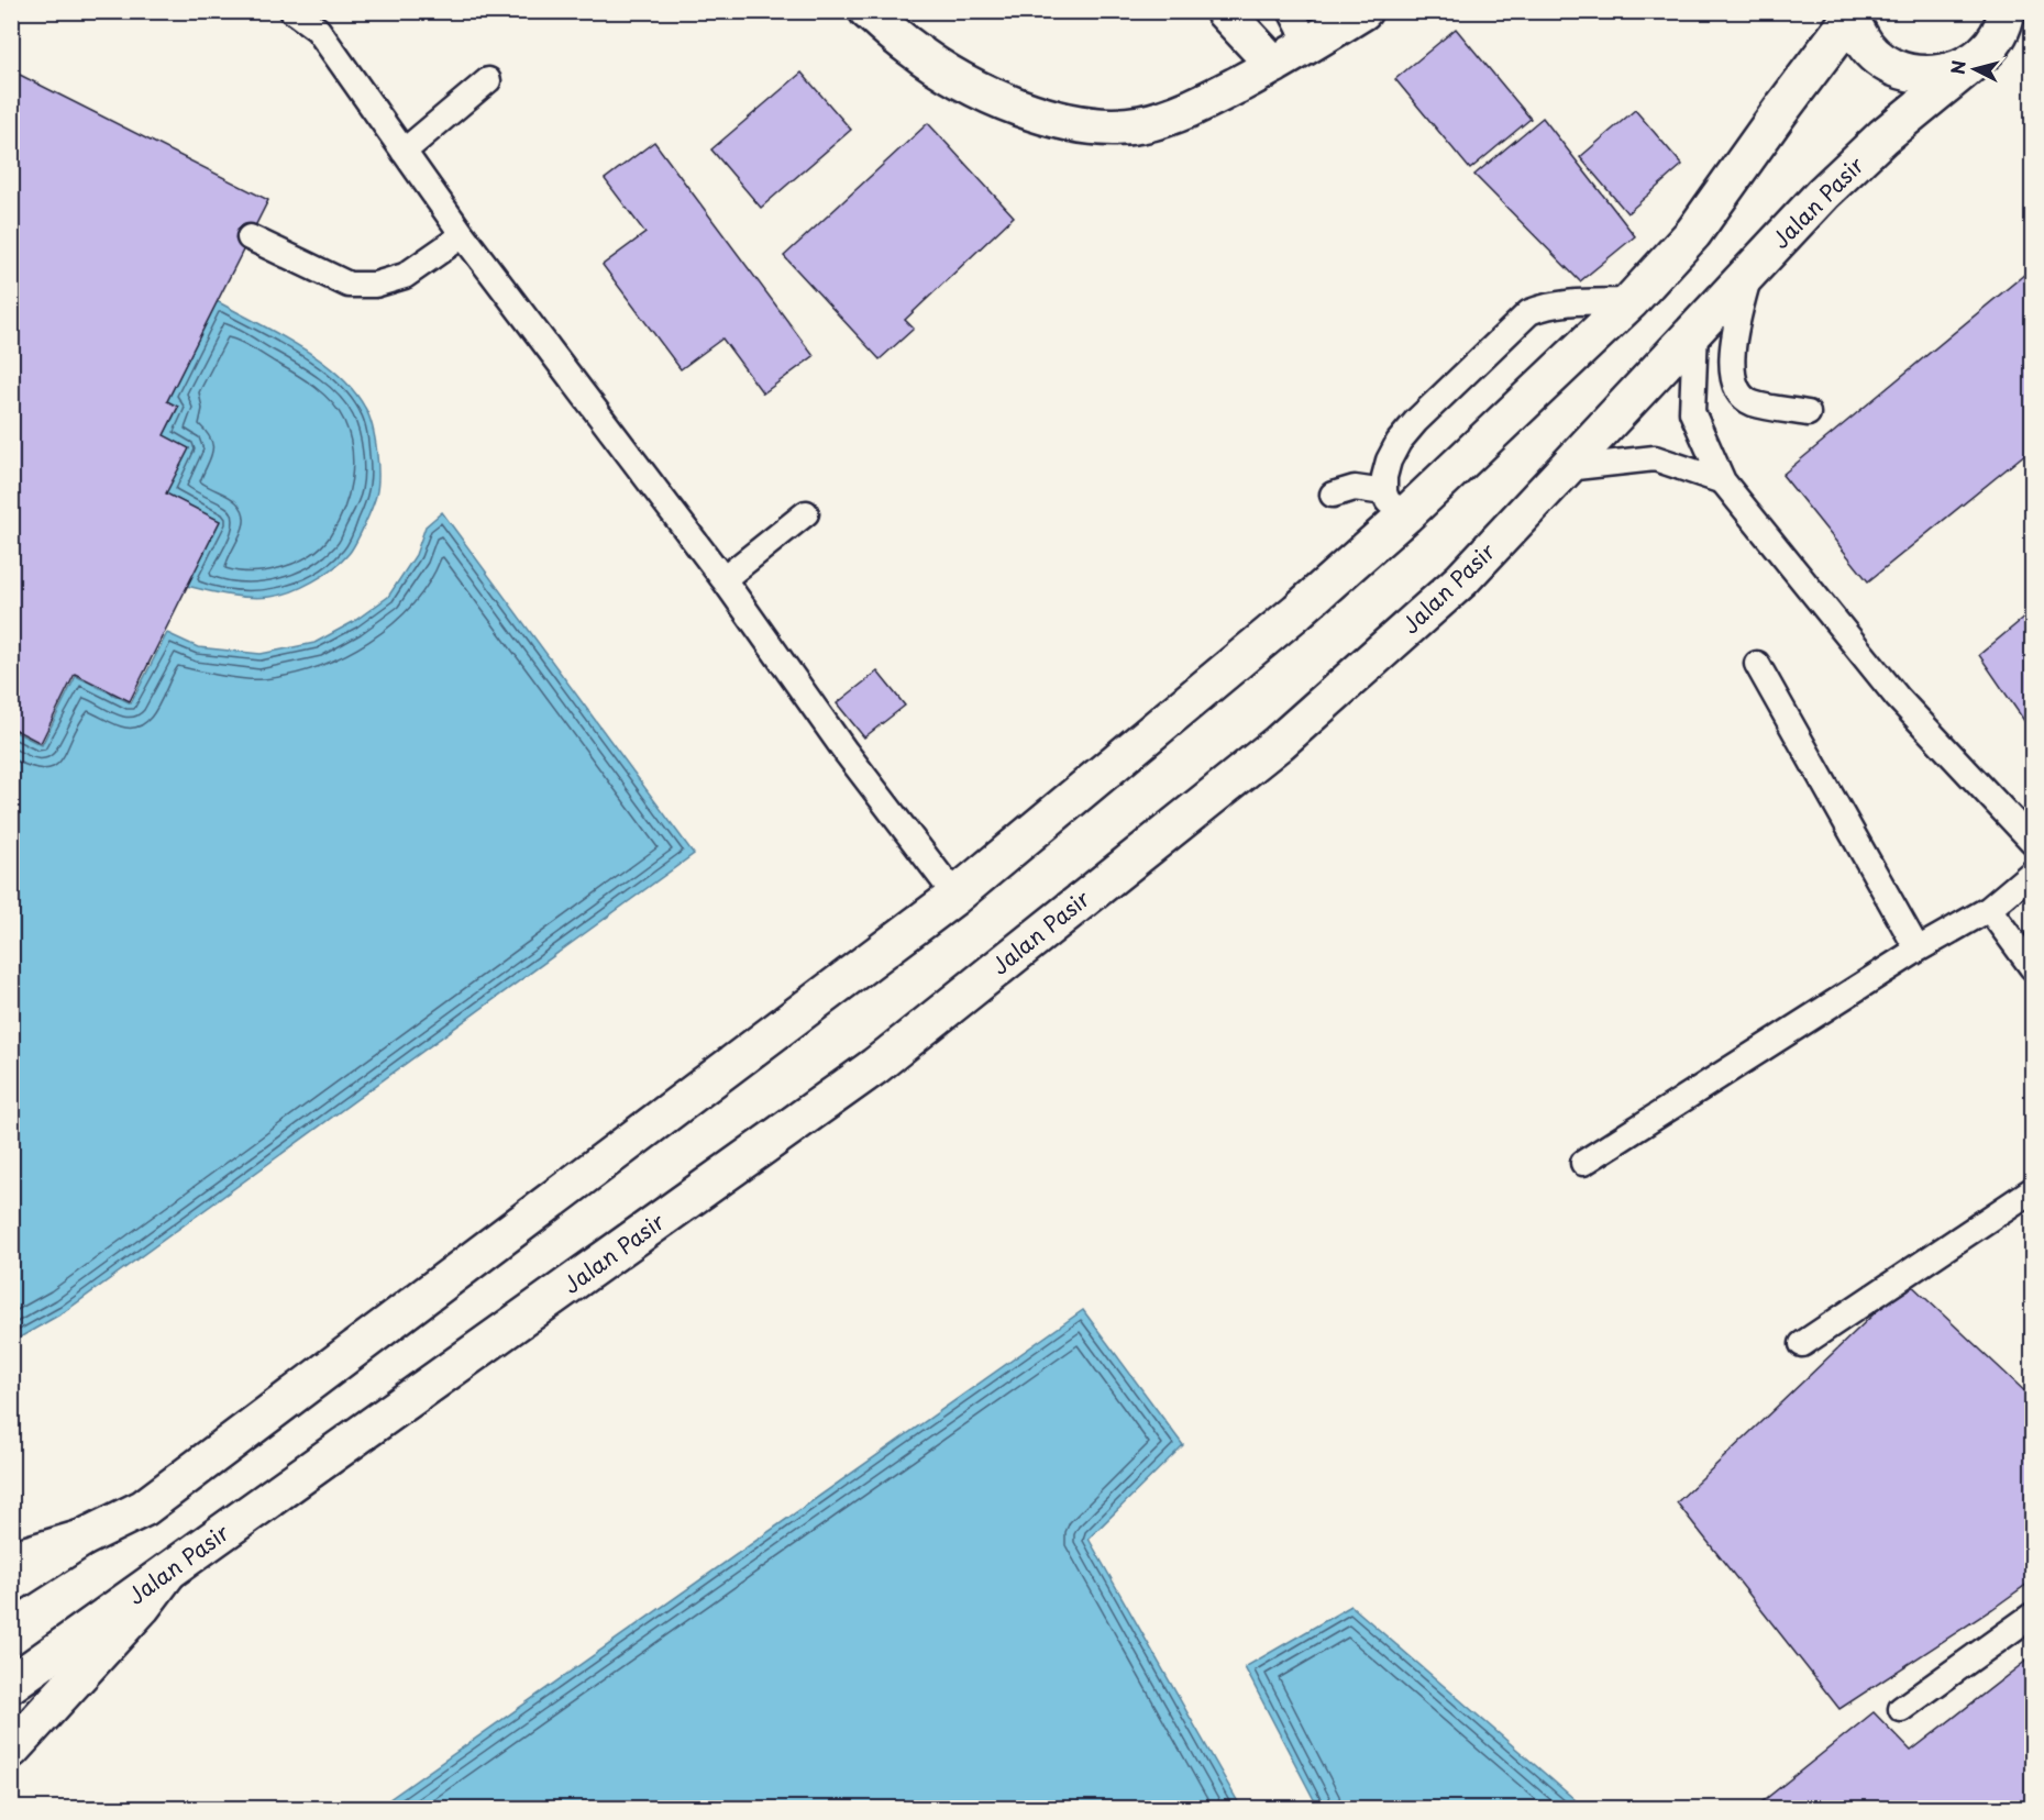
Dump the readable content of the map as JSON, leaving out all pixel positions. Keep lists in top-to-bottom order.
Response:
{
  "streets": {
    "main road": ["Jalan Pasir"]
  },
  "north": "left"
}
